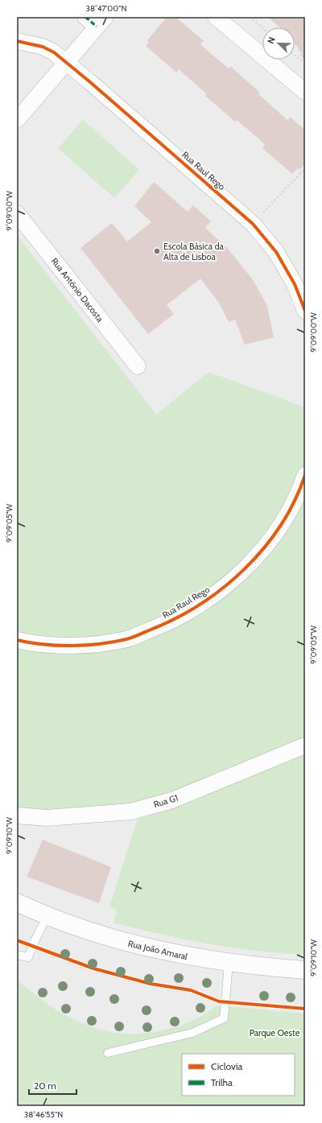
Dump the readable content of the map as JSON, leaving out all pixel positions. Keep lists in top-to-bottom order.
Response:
{
  "streets": {
    "street": [
      "Rua Raul Rego",
      "Rua António Dacosta",
      "Rua G1",
      "Rua João Amaral"
    ]
  },
  "parks": ["Parque Oeste"],
  "places": ["Escola Básica da Alta de Lisboa"],
  "legend": ["Ciclovia", "Trilha"],
  "scale_bar": "20 m",
  "north": "top left",
  "coordinates": [
    "38°47'00\"N",
    "9°09'00\"W",
    "9°09'05\"W",
    "9°09'10\"W",
    "38°46'55\"N"
  ]
}
